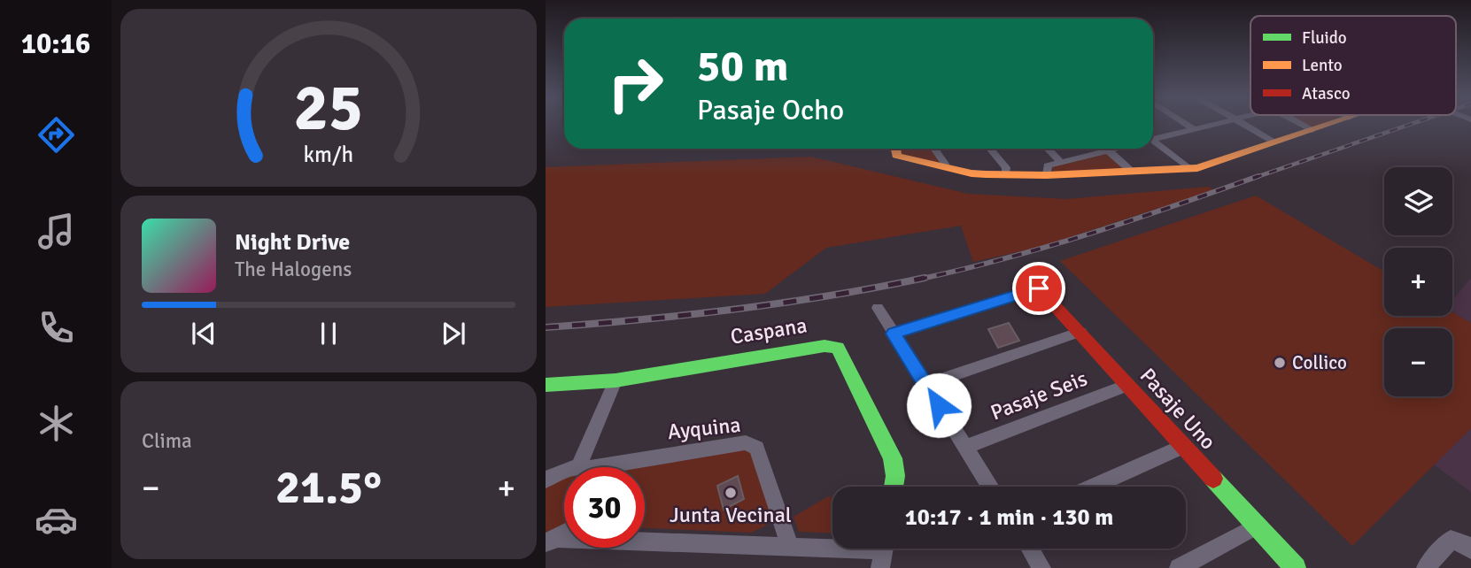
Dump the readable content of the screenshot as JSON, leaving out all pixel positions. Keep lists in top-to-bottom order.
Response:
{
  "streets": {
    "street": [
      "Caspana",
      "Pasaje Seis",
      "Pasaje Uno",
      "Ayquina"
    ]
  },
  "crossings": [
    ["Pasaje Seis", "Pasaje Uno"]
  ],
  "places": ["Collico", "Junta Vecinal"],
  "legend": ["Fluido", "Lento", "Atasco"],
  "page": {
    "tabs": "10:16",
    "turn": ["50 m", "Pasaje Ocho"],
    "map_buttons": ["+", "−"],
    "song": ["Night Drive", "The Halogens"],
    "tile": "Clima",
    "heat": ["−", "21.5°", "+"],
    "limit": "30",
    "trip": "10:17 · 1 min · 130 m",
    "gauge": ["25", "km/h"]
  }
}
